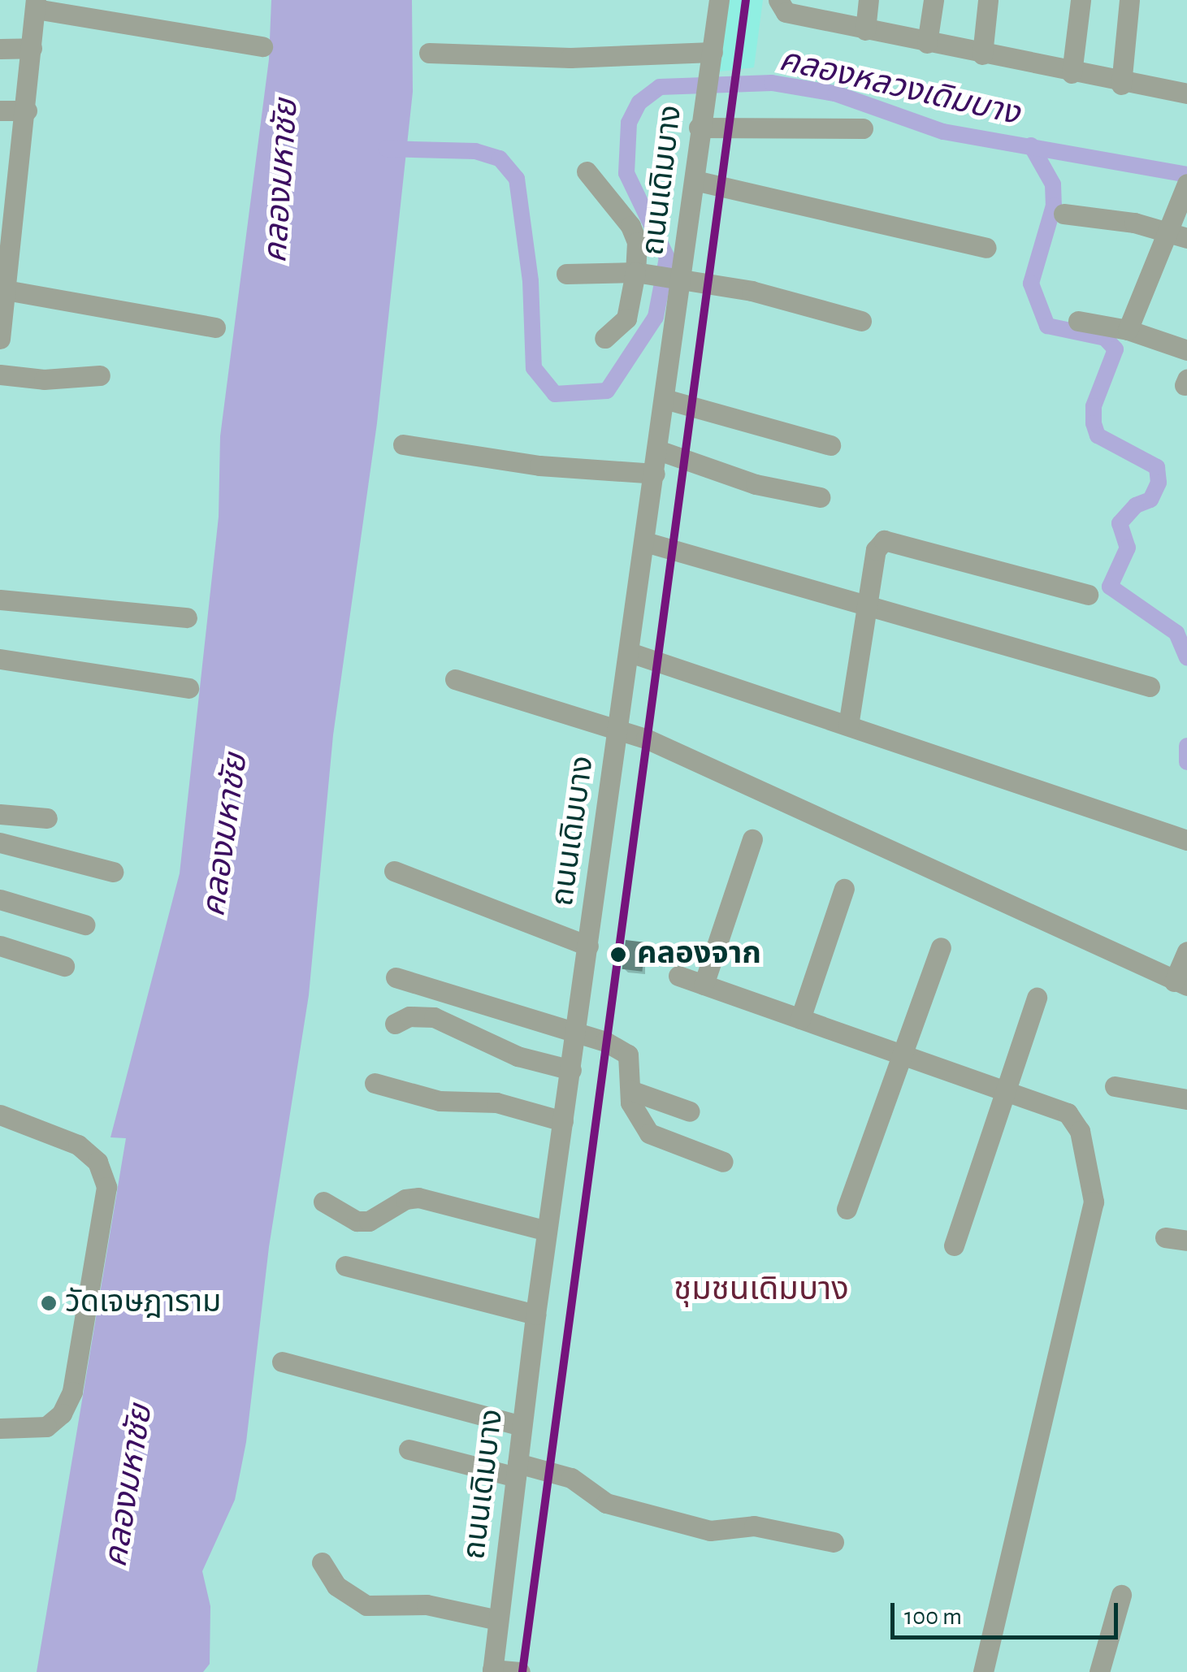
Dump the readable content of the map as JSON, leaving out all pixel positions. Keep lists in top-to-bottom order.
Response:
{
  "streets": {
    "street": ["ถนนเดิมบาง"]
  },
  "districts": ["ชุมชนเดิมบาง"],
  "water": ["คลองหลวงเดิมบาง", "คลองมหาชัย"],
  "places": ["คลองจาก", "วัดเจษฎาราม"],
  "scale_bar": "100 m"
}
